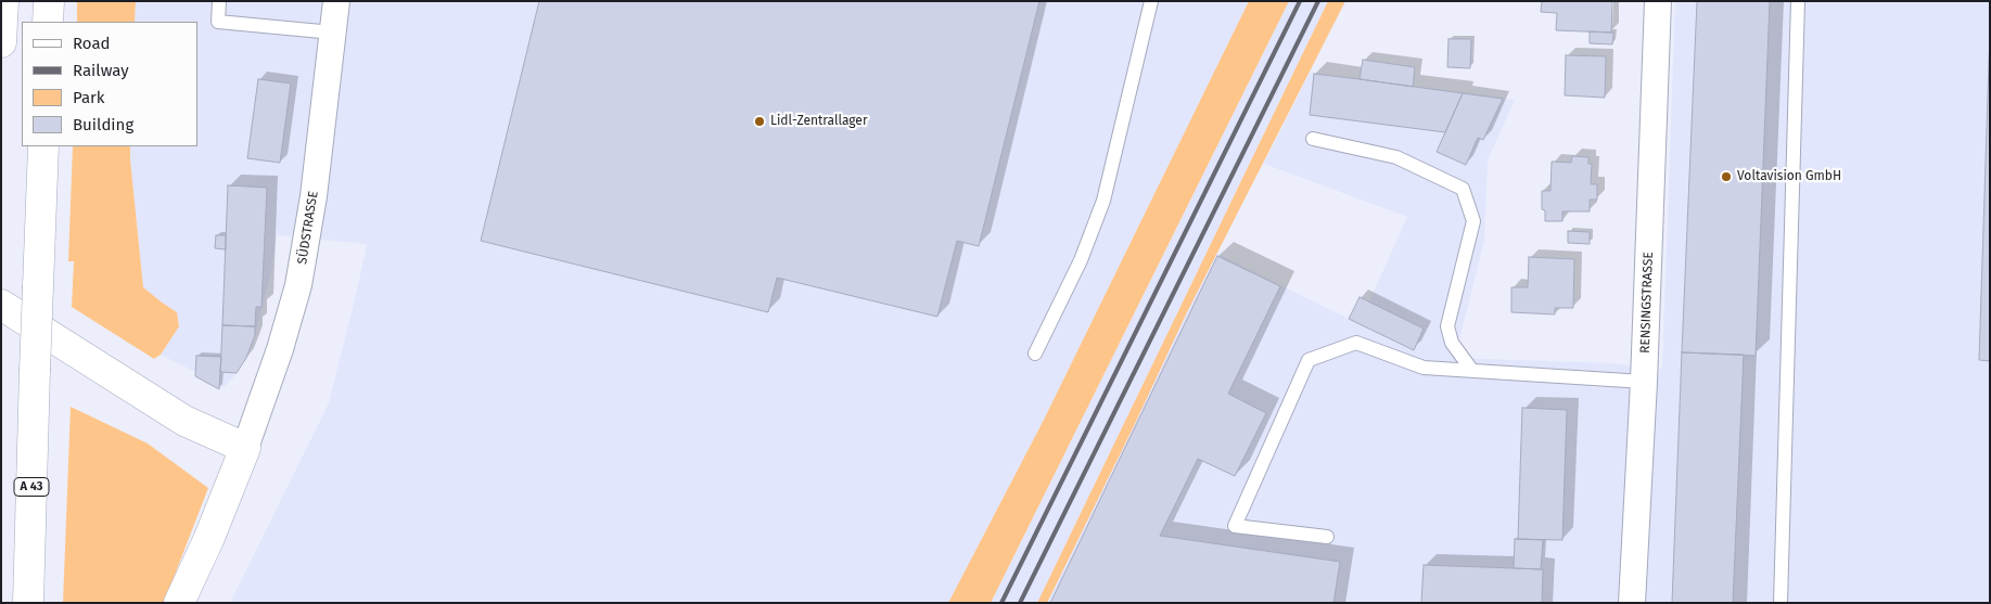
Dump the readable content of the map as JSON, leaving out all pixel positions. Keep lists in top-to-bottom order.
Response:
{
  "streets": {
    "main road": ["SÜDSTRASSE", "A 43"],
    "street": ["RENSINGSTRASSE"]
  },
  "places": ["Lidl-Zentrallager", "Voltavision GmbH"],
  "legend": [
    "Road",
    "Railway",
    "Park",
    "Building"
  ]
}
